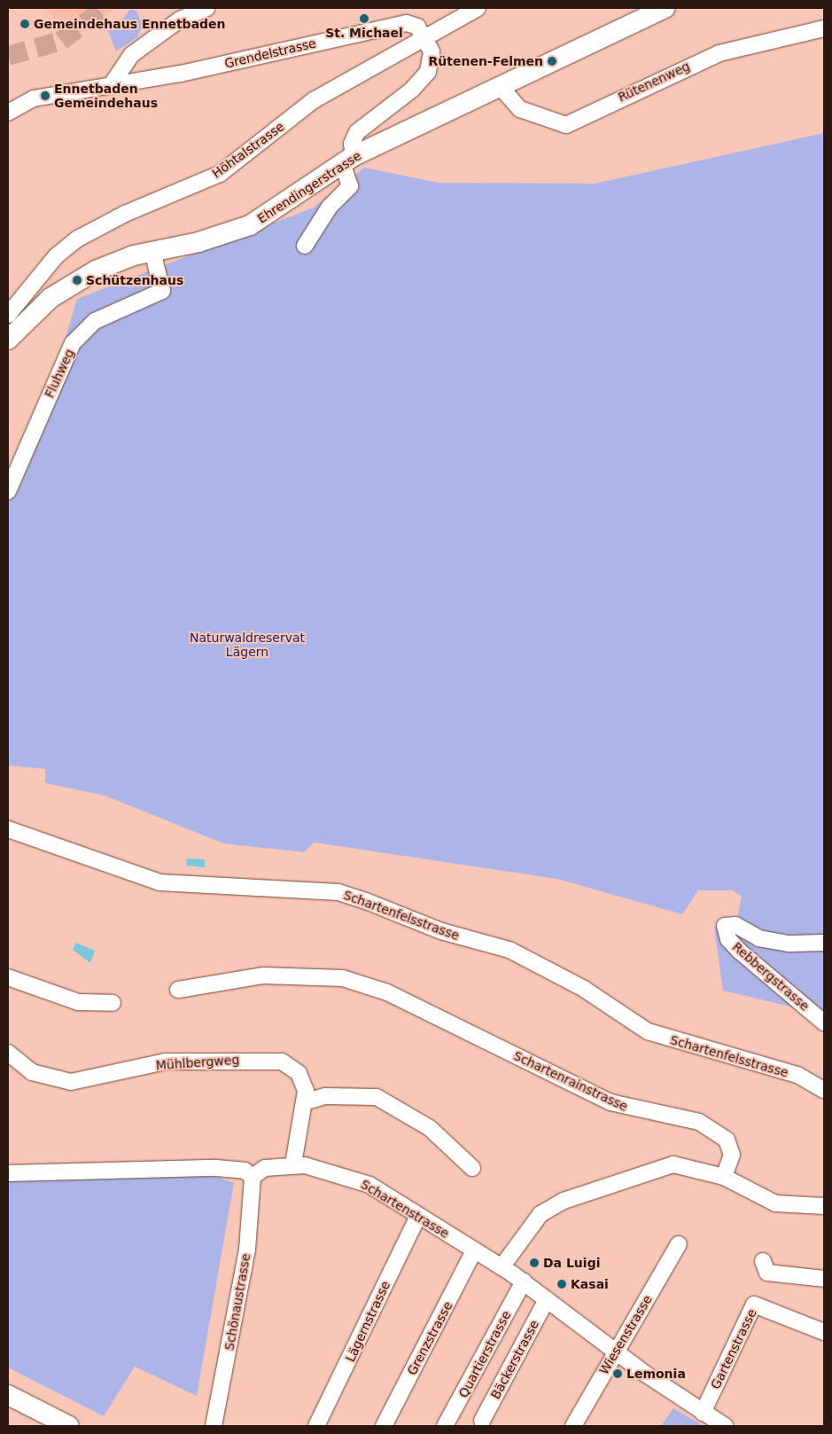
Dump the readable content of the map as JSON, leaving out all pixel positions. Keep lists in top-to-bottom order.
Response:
{
  "streets": {
    "main road": ["Ehrendingerstrasse"],
    "street": [
      "Grendelstrasse",
      "Rütenenweg",
      "Höhtalstrasse",
      "Fluhweg",
      "Schartenfelsstrasse",
      "Rebbergstrasse",
      "Mühlbergweg",
      "Schartenrainstrasse",
      "Schartenstrasse",
      "Schönaustrasse",
      "Lägernstrasse",
      "Wiesenstrasse",
      "Grenzstrasse",
      "Gartenstrasse",
      "Quartierstrasse",
      "Bäckerstrasse"
    ]
  },
  "crossings": [
    ["Grendelstrasse", "Höhtalstrasse"],
    ["Rütenenweg", "Ehrendingerstrasse"],
    ["Ehrendingerstrasse", "Fluhweg"],
    ["Mühlbergweg", "Schartenstrasse"],
    ["Schartenstrasse", "Schönaustrasse"],
    ["Schartenstrasse", "Lägernstrasse"],
    ["Schartenstrasse", "Wiesenstrasse"],
    ["Schartenstrasse", "Grenzstrasse"],
    ["Schartenstrasse", "Gartenstrasse"],
    ["Schartenstrasse", "Quartierstrasse"],
    ["Schartenstrasse", "Bäckerstrasse"]
  ],
  "parks": ["Naturwaldreservat Lägern"],
  "places": [
    "St. Michael",
    "Gemeindehaus Ennetbaden",
    "Rütenen-Felmen",
    "Ennetbaden Gemeindehaus",
    "Schützenhaus",
    "Da Luigi",
    "Kasai",
    "Lemonia"
  ]
}
